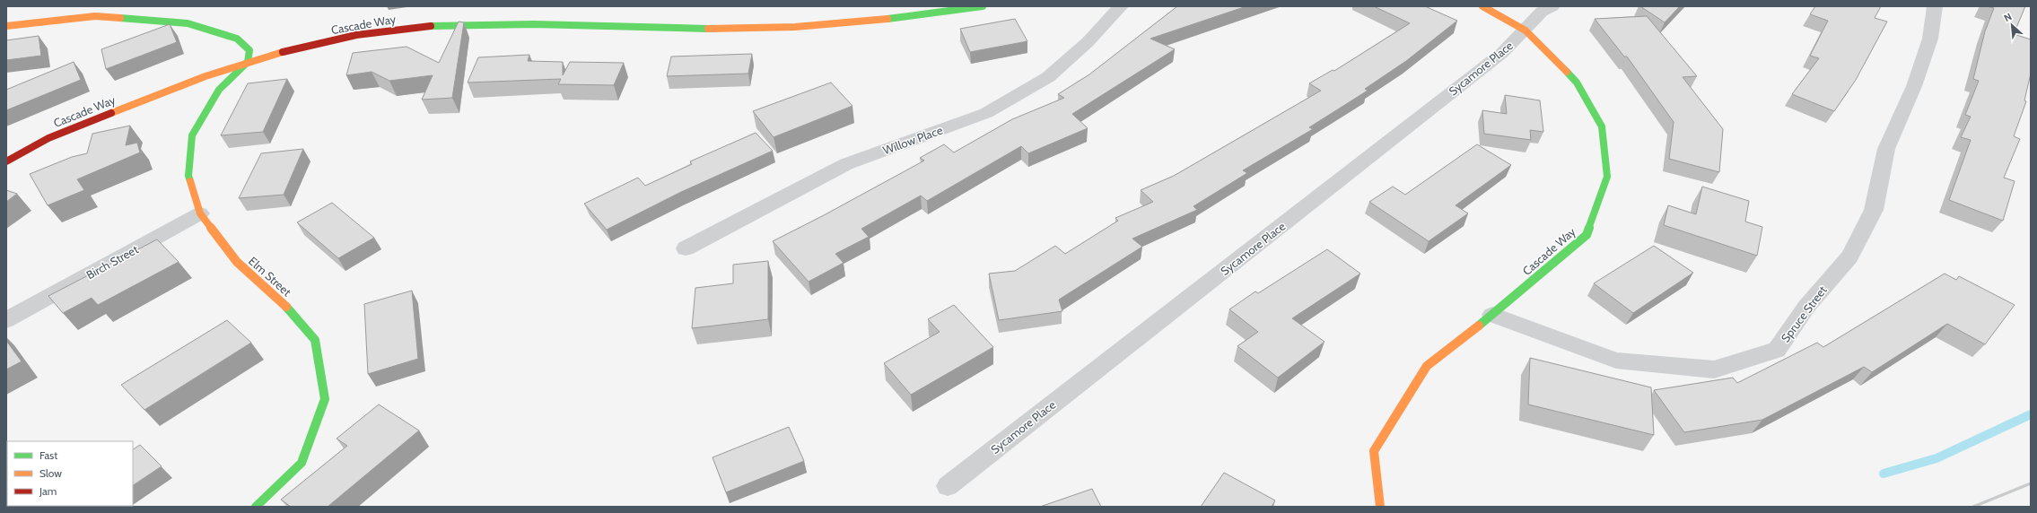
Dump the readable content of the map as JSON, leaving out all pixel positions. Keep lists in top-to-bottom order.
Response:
{
  "streets": {
    "street": [
      "Cascade Way",
      "Sycamore Place",
      "Willow Place",
      "Birch Street",
      "Elm Street",
      "Spruce Street"
    ]
  },
  "crossings": [
    ["Cascade Way", "Sycamore Place"],
    ["Cascade Way", "Elm Street"],
    ["Cascade Way", "Spruce Street"],
    ["Birch Street", "Elm Street"]
  ],
  "legend": ["Fast", "Slow", "Jam"],
  "north": "top left"
}
